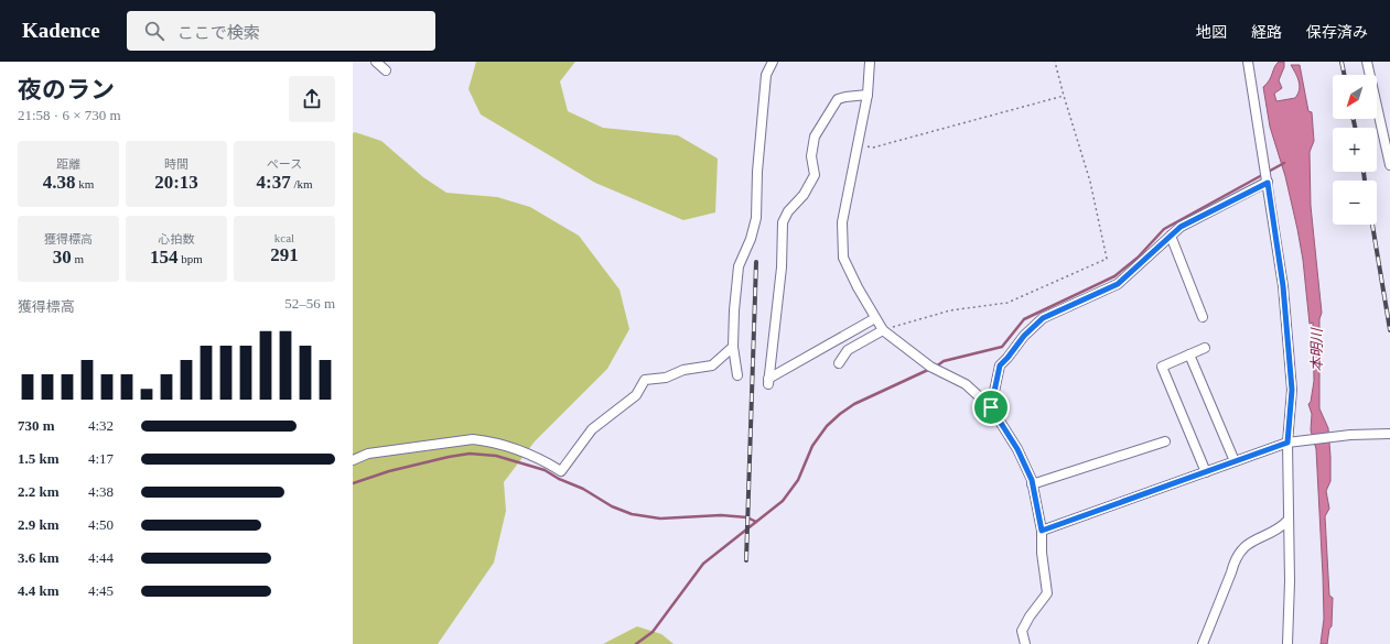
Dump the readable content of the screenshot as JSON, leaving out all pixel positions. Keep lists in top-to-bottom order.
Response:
{
  "water": ["本明川"],
  "north": "bottom left",
  "page": {
    "header": "Kadence",
    "search": "ここで検索",
    "nav": ["地図", "経路", "保存済み"],
    "heading": ["夜のラン", "21:58 · 6 × 730 m"],
    "map_buttons": ["+", "−"],
    "stats": [
      ["距離", "4.38 km"],
      ["時間", "20:13"],
      ["ペース", "4:37 /km"],
      ["獲得標高", "30 m"],
      ["心拍数", "154 bpm"],
      ["kcal", "291"]
    ],
    "chart": ["獲得標高", "52–56 m"],
    "list": [
      {
        "name": "730 m",
        "note": "4:32"
      },
      {
        "name": "1.5 km",
        "note": "4:17"
      },
      {
        "name": "2.2 km",
        "note": "4:38"
      },
      {
        "name": "2.9 km",
        "note": "4:50"
      },
      {
        "name": "3.6 km",
        "note": "4:44"
      },
      {
        "name": "4.4 km",
        "note": "4:45"
      }
    ]
  }
}
